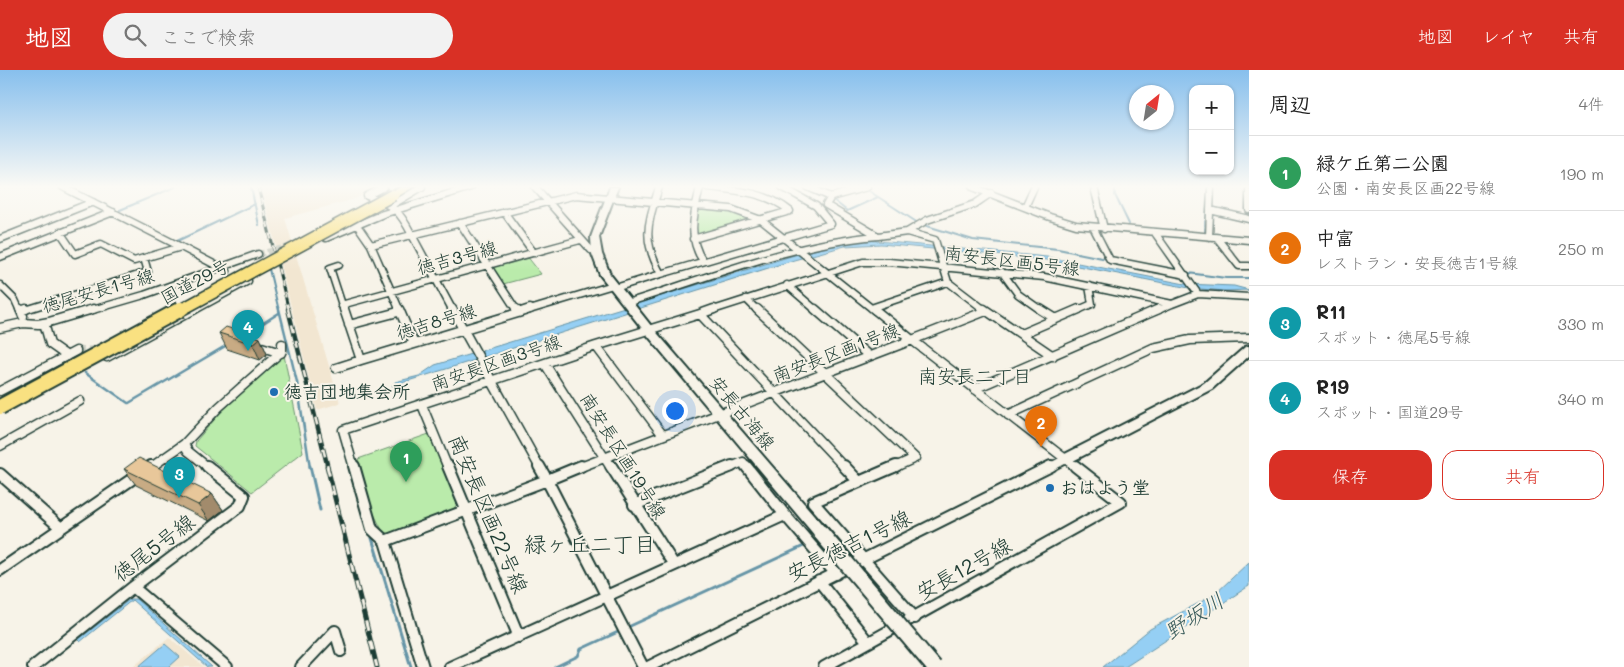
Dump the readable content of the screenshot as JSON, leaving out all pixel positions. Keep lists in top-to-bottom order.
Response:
{
  "streets": {
    "highway": ["国道29号"],
    "street": [
      "徳吉3号線",
      "南安長区画5号線",
      "徳尾安長1号線",
      "徳吉8号線",
      "南安長区画1号線",
      "南安長区画3号線",
      "安長古海線",
      "南安長区画19号線",
      "南安長区画22号線",
      "安長徳吉1号線",
      "徳尾5号線",
      "安長12号線"
    ]
  },
  "crossings": [
    ["南安長区画5号線", "南安長区画1号線"],
    ["南安長区画5号線", "南安長区画3号線"],
    ["徳吉8号線", "南安長区画1号線"],
    ["徳吉8号線", "安長古海線"],
    ["南安長区画1号線", "南安長区画3号線"],
    ["南安長区画1号線", "安長古海線"],
    ["南安長区画1号線", "南安長区画19号線"],
    ["南安長区画1号線", "南安長区画22号線"],
    ["南安長区画3号線", "安長古海線"],
    ["南安長区画3号線", "南安長区画19号線"],
    ["南安長区画3号線", "南安長区画22号線"],
    ["安長徳吉1号線", "安長12号線"]
  ],
  "districts": ["南安長二丁目", "緑ヶ丘二丁目"],
  "water": ["野坂川"],
  "places": ["徳吉団地集会所", "おはよう堂"],
  "north": "top right",
  "page": {
    "header": "地図",
    "search": "ここで検索",
    "nav": ["地図", "レイヤ", "共有"],
    "heading": ["周辺", "4件"],
    "map_buttons": ["+", "−"],
    "list": [
      {
        "mark": "1",
        "name": "緑ケ丘第二公園",
        "note": "公園 · 南安長区画22号線",
        "value": "190 m"
      },
      {
        "mark": "2",
        "name": "中富",
        "note": "レストラン · 安長徳吉1号線",
        "value": "250 m"
      },
      {
        "mark": "3",
        "name": "R11",
        "note": "スポット · 徳尾5号線",
        "value": "330 m"
      },
      {
        "mark": "4",
        "name": "R19",
        "note": "スポット · 国道29号",
        "value": "340 m"
      }
    ],
    "pins": [
      "4",
      "2",
      "1",
      "3"
    ],
    "buttons": ["保存", "共有"]
  }
}
